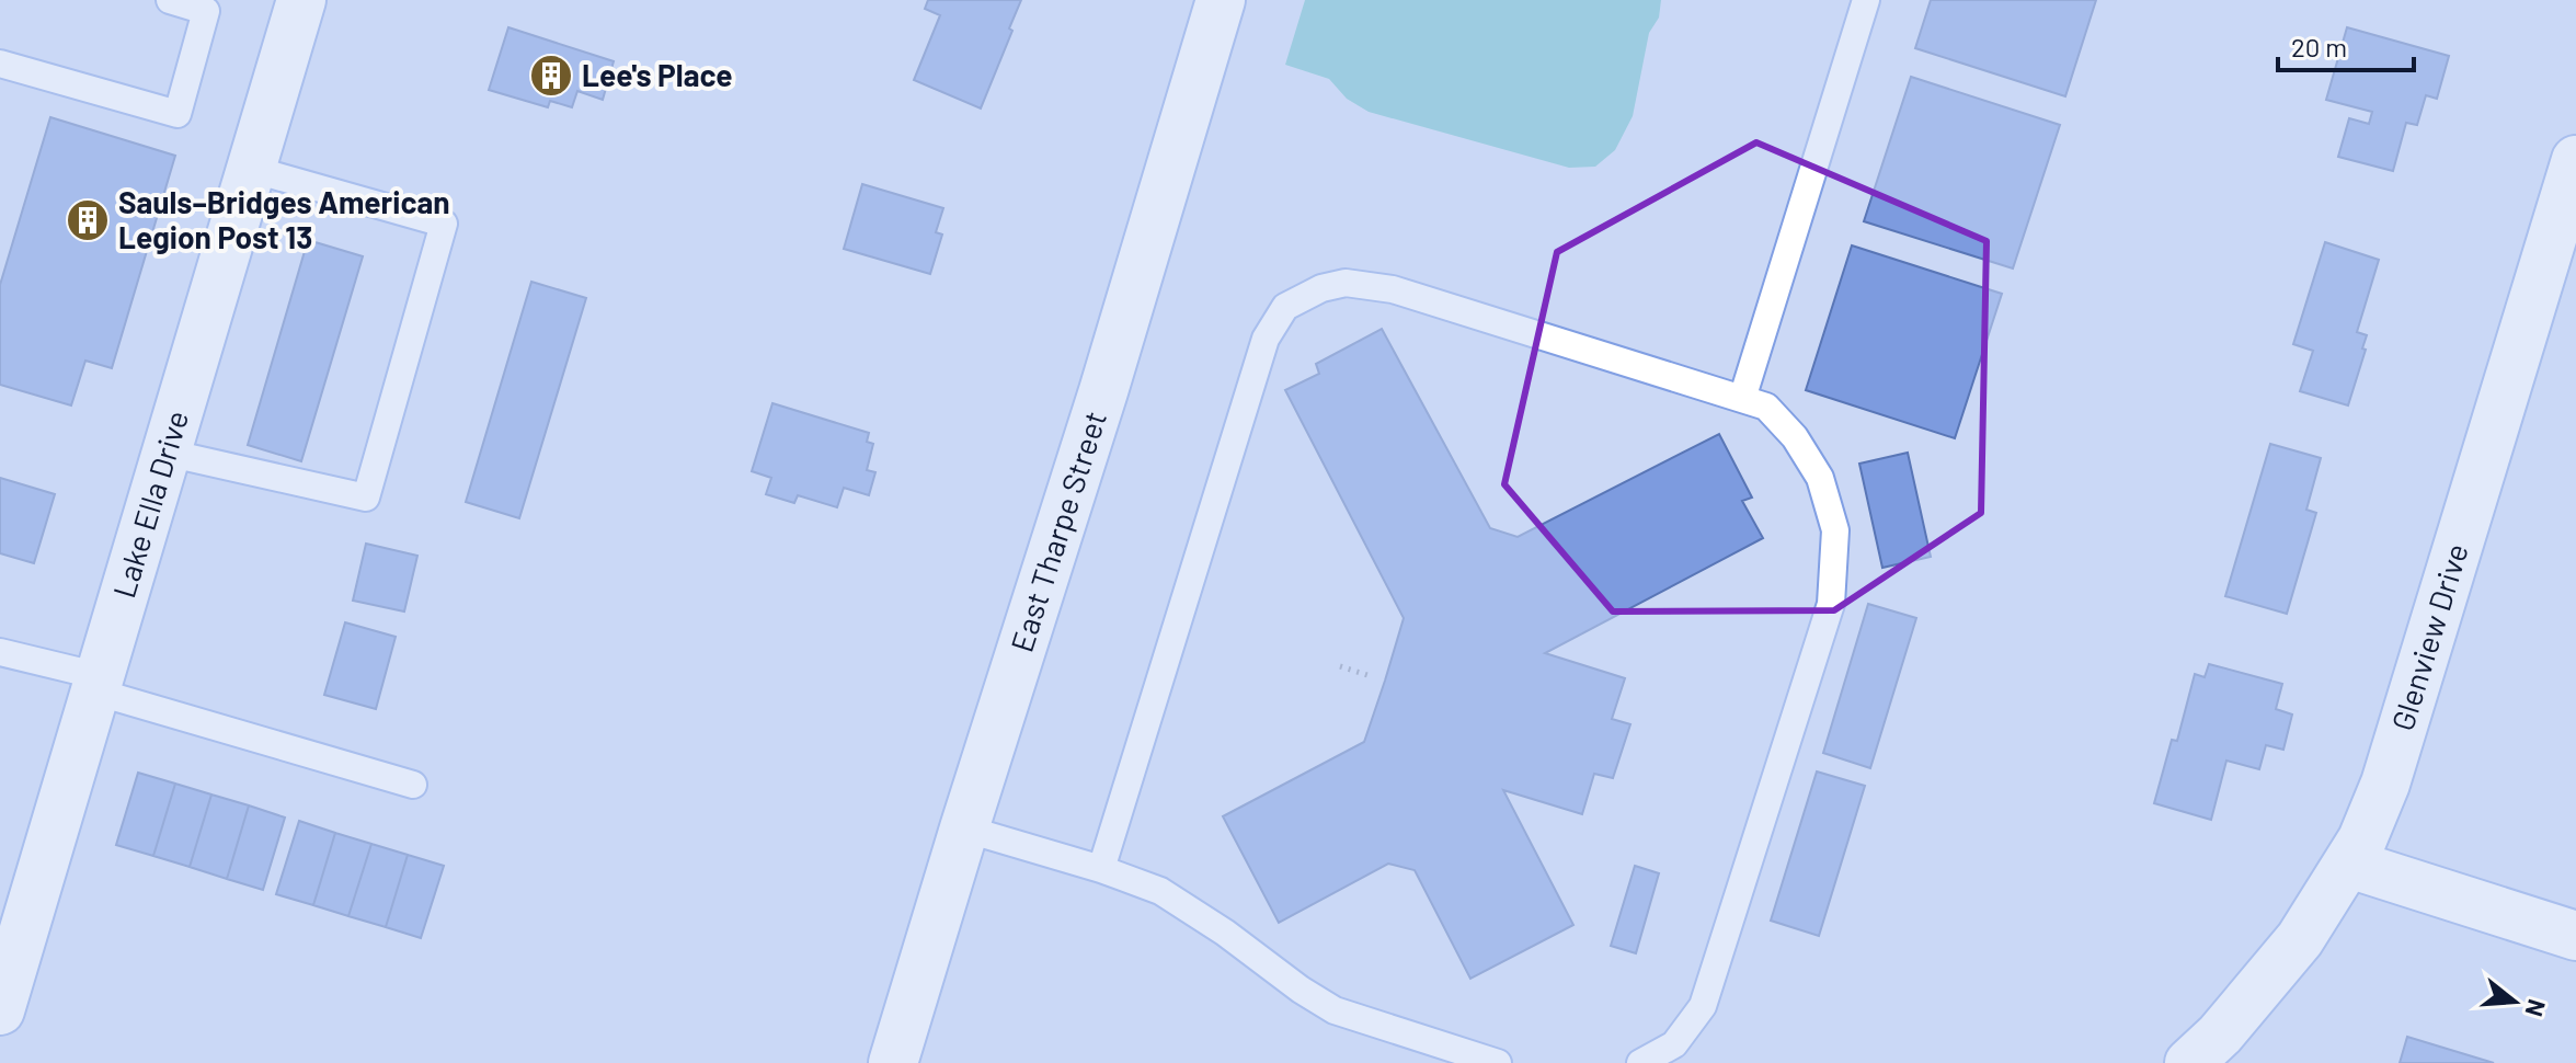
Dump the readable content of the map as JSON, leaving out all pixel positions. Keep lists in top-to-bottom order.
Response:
{
  "streets": {
    "street": ["Lake Ella Drive", "East Tharpe Street", "Glenview Drive"]
  },
  "places": {
    "building": ["Lee's Place", "Sauls–Bridges American Legion Post 13"]
  },
  "scale_bar": "20 m",
  "north": "right"
}
